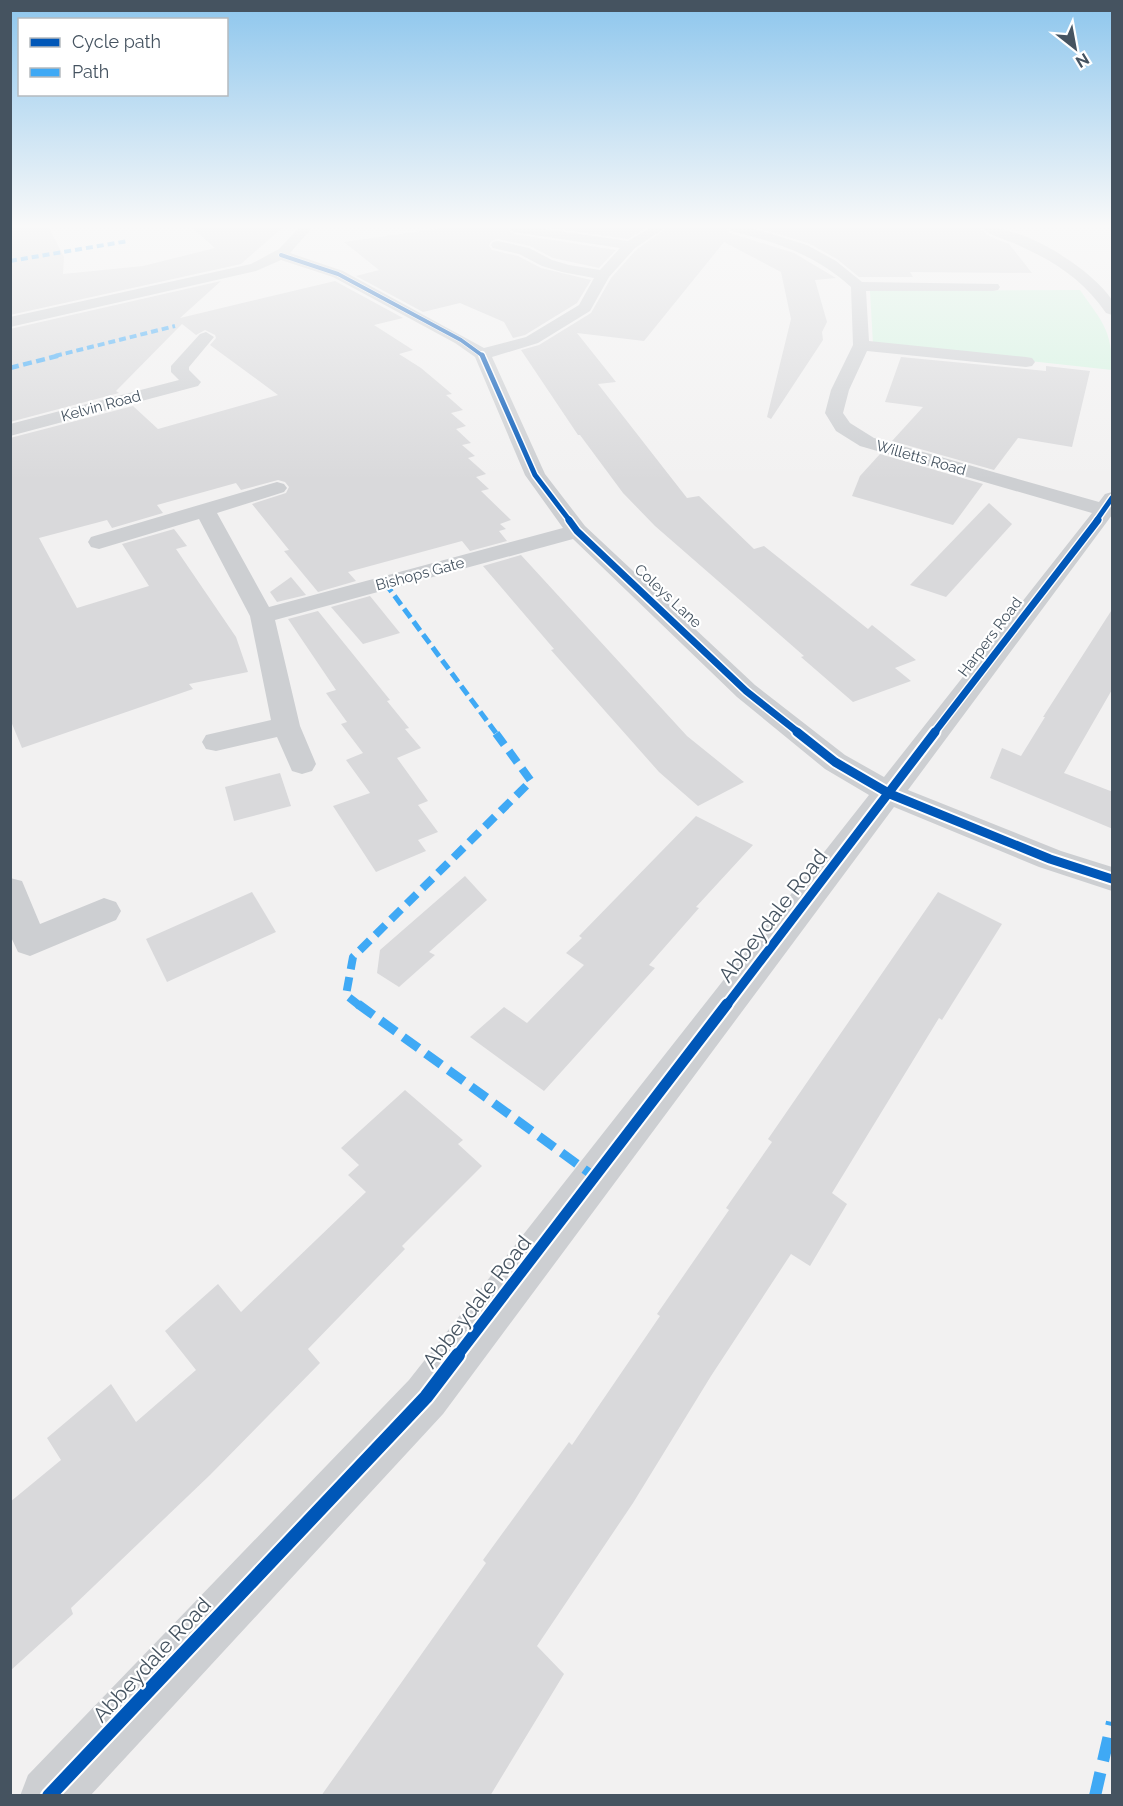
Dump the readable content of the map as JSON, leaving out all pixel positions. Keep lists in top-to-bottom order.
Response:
{
  "streets": {
    "street": [
      "Kelvin Road",
      "Willetts Road",
      "Bishops Gate",
      "Coleys Lane",
      "Harpers Road",
      "Abbeydale Road"
    ]
  },
  "crossings": [
    ["Willetts Road", "Harpers Road"],
    ["Bishops Gate", "Coleys Lane"],
    ["Coleys Lane", "Harpers Road"],
    ["Coleys Lane", "Abbeydale Road"],
    ["Harpers Road", "Abbeydale Road"]
  ],
  "legend": ["Cycle path", "Path"],
  "north": "bottom right"
}
